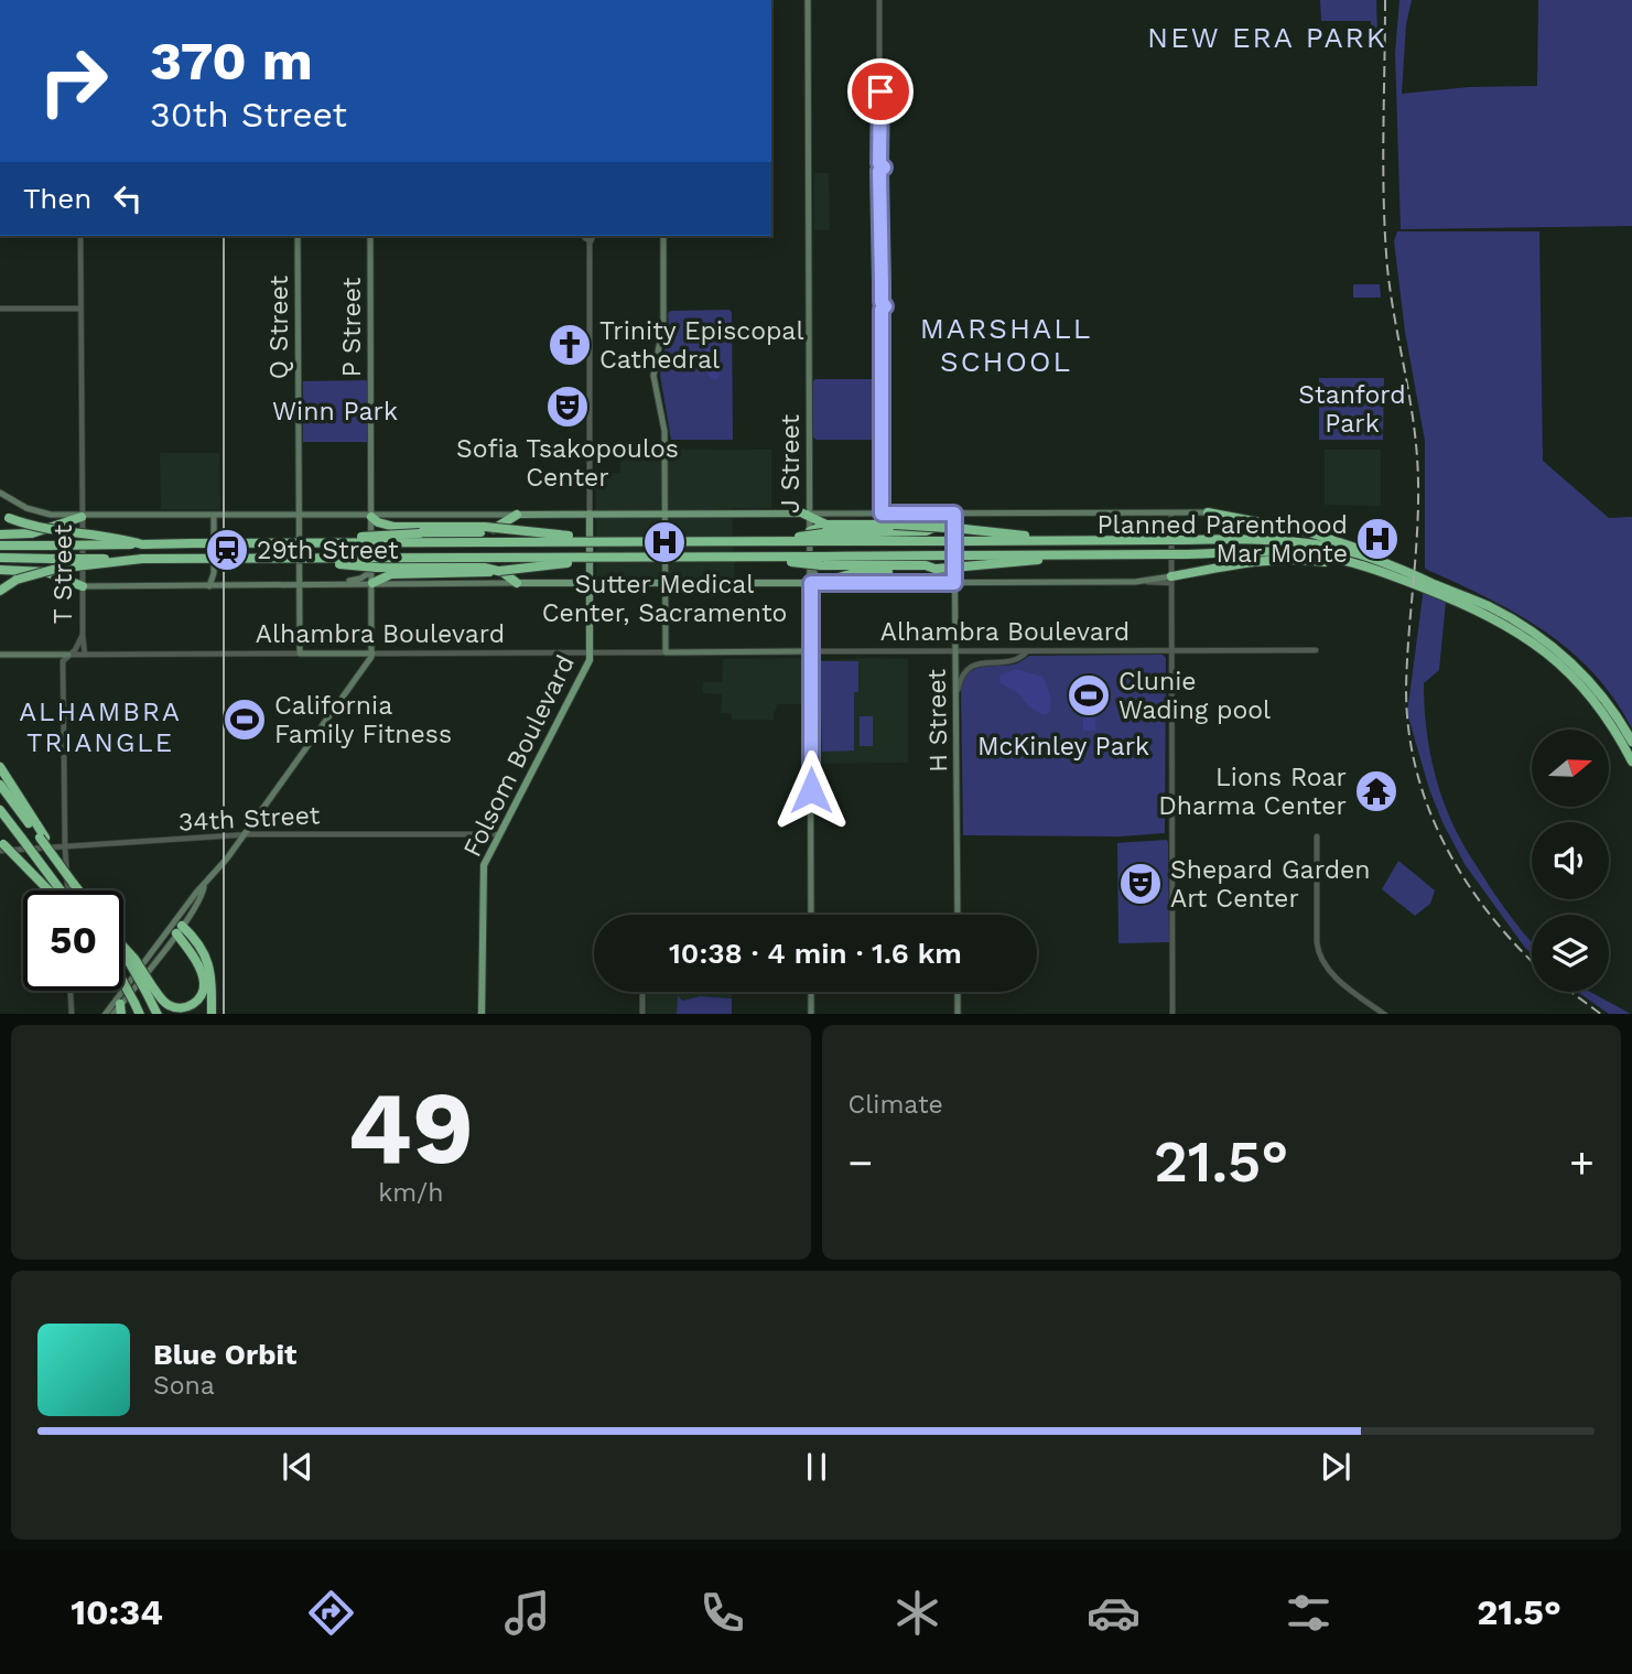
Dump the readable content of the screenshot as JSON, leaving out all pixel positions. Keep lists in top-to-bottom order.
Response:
{
  "streets": {
    "main road": [
      "Q Street",
      "P Street",
      "J Street",
      "Alhambra Boulevard",
      "H Street",
      "Folsom Boulevard"
    ],
    "street": ["T Street", "34th Street"]
  },
  "crossings": [
    ["Q Street", "Alhambra Boulevard"],
    ["P Street", "Alhambra Boulevard"],
    ["T Street", "Alhambra Boulevard"],
    ["T Street", "34th Street"],
    ["Alhambra Boulevard", "H Street"],
    ["Alhambra Boulevard", "Folsom Boulevard"],
    ["Folsom Boulevard", "34th Street"]
  ],
  "districts": ["NEW ERA PARK", "MARSHALL SCHOOL", "ALHAMBRA TRIANGLE"],
  "parks": ["Stanford Park", "Winn Park", "McKinley Park"],
  "places": {
    "church": ["Trinity Episcopal Cathedral"],
    "theatre": ["Sofia Tsakopoulos Center", "Shepard Garden Art Center"],
    "hospital": ["Planned Parenthood Mar Monte", "Sutter Medical Center, Sacramento"],
    "station": ["29th Street"],
    "sports": ["Clunie Wading pool", "California Family Fitness"],
    "temple": ["Lions Roar Dharma Center"]
  },
  "north": "right",
  "page": {
    "turn": ["370 m", "30th Street"],
    "then": "Then",
    "limit": "50",
    "trip": "10:38 · 4 min · 1.6 km",
    "tile": [
      ["49", "km/h"],
      "Climate"
    ],
    "heat": ["−", "21.5°", "+"],
    "song": ["Blue Orbit", "Sona"],
    "tabs": ["10:34", "21.5°"]
  }
}
